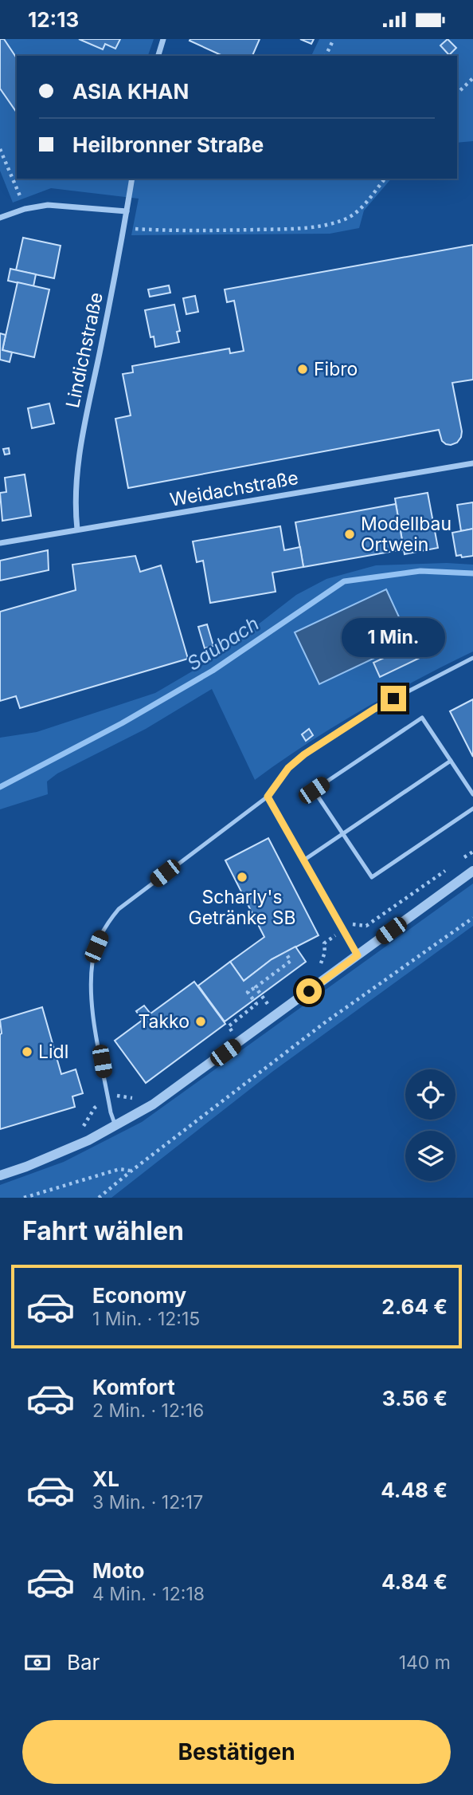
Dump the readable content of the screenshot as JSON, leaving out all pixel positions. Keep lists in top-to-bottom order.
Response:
{
  "streets": {
    "street": ["Lindichstraße", "Weidachstraße"]
  },
  "crossings": [
    ["Lindichstraße", "Weidachstraße"]
  ],
  "water": ["Saubach"],
  "places": [
    "Fibro",
    "Modellbau Ortwein",
    "Scharly's Getränke SB",
    "Takko",
    "Lidl"
  ],
  "page": {
    "status": "12:13",
    "banner": ["ASIA KHAN", "Heilbronner Straße"],
    "bubble": "1 Min.",
    "heading": "Fahrt wählen",
    "list": [
      {
        "name": "Economy",
        "note": "1 Min. · 12:15",
        "value": "2.64 €"
      },
      {
        "name": "Komfort",
        "note": "2 Min. · 12:16",
        "value": "3.56 €"
      },
      {
        "name": "XL",
        "note": "3 Min. · 12:17",
        "value": "4.48 €"
      },
      {
        "name": "Moto",
        "note": "4 Min. · 12:18",
        "value": "4.84 €"
      }
    ],
    "pay": ["Bar", "140 m"],
    "buttons": "Bestätigen"
  }
}
